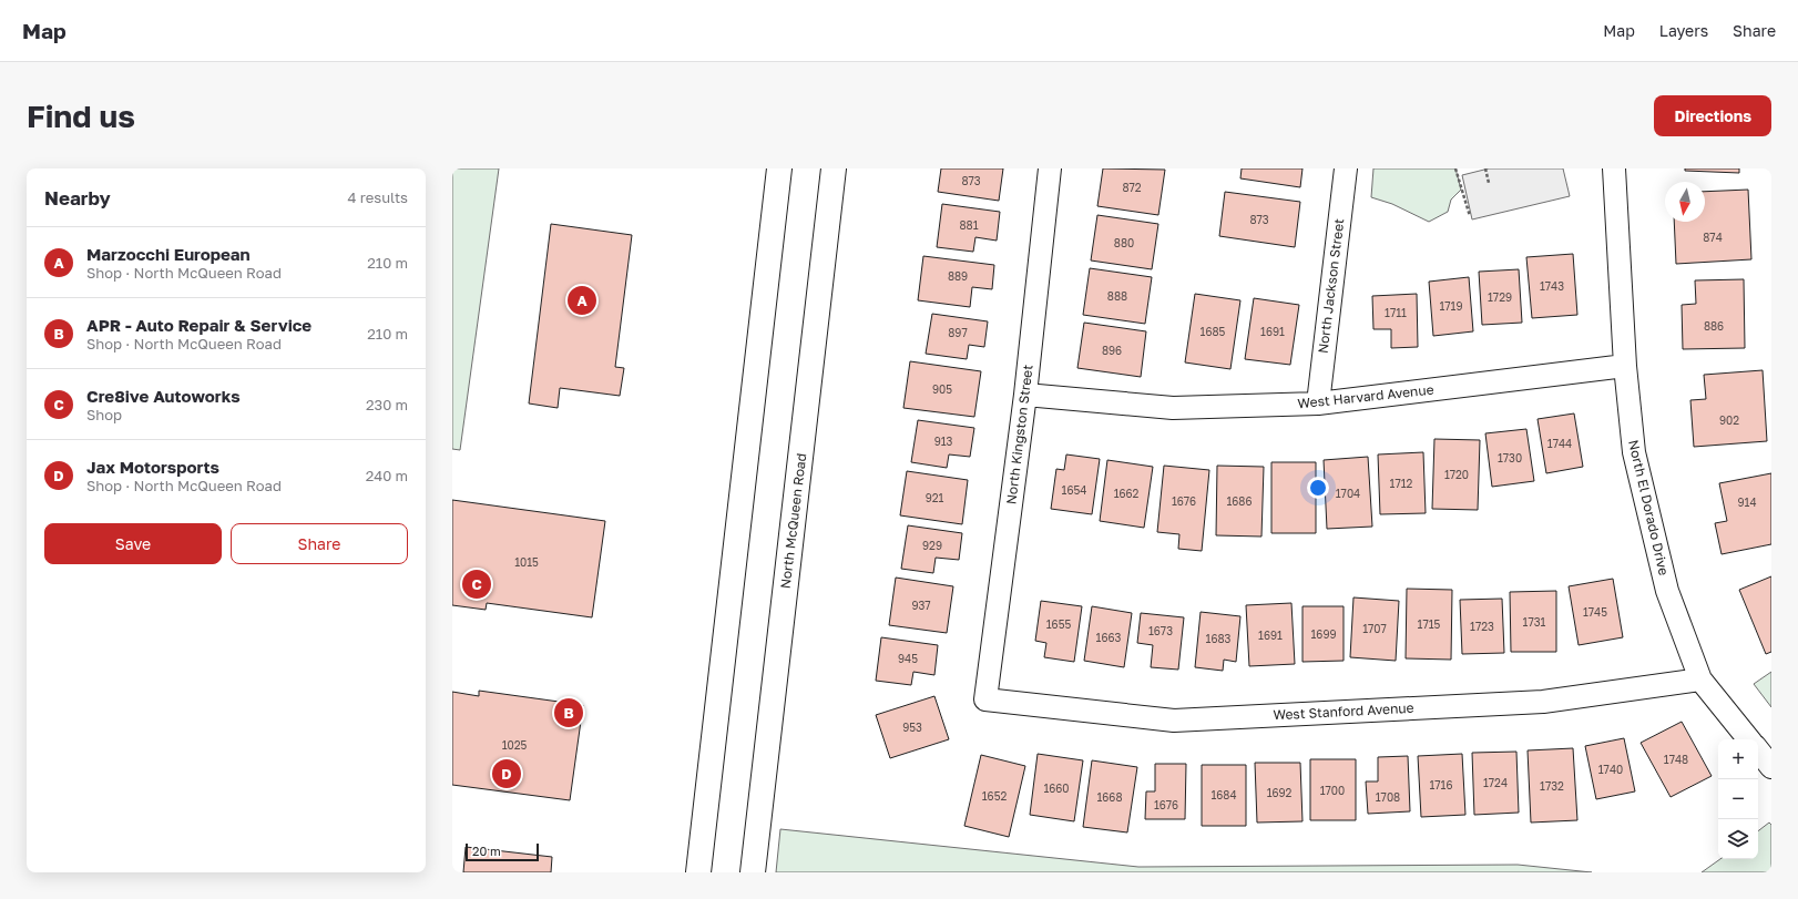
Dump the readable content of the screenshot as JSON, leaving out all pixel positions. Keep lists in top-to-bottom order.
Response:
{
  "streets": {
    "main road": ["North McQueen Road"],
    "street": [
      "North Jackson Street",
      "West Harvard Avenue",
      "North Kingston Street",
      "North El Dorado Drive",
      "West Stanford Avenue"
    ]
  },
  "crossings": [
    ["North Jackson Street", "West Harvard Avenue"],
    ["West Harvard Avenue", "North Kingston Street"],
    ["West Harvard Avenue", "North El Dorado Drive"],
    ["North Kingston Street", "West Stanford Avenue"],
    ["North El Dorado Drive", "West Stanford Avenue"]
  ],
  "house_numbers": [
    "873",
    "872",
    "873",
    "881",
    "874",
    "880",
    "889",
    "1743",
    "888",
    "1729",
    "1719",
    "1711",
    "886",
    "1685",
    "1691",
    "897",
    "896",
    "905",
    "902",
    "913",
    "1744",
    "1730",
    "1720",
    "1712",
    "1654",
    "1662",
    "1704",
    "921",
    "1676",
    "1686",
    "914",
    "929",
    "1015",
    "937",
    "1745",
    "1731",
    "1655",
    "1715",
    "1723",
    "1707",
    "1673",
    "1699",
    "1691",
    "1663",
    "1683",
    "945",
    "953",
    "1025",
    "1748",
    "1740",
    "1724",
    "1716",
    "1732",
    "1660",
    "1700",
    "1692",
    "1684",
    "1652",
    "1668",
    "1708",
    "1676"
  ],
  "scale_bar": "20 m",
  "north": "bottom",
  "page": {
    "header": "Map",
    "nav": ["Map", "Layers", "Share"],
    "buttons": [
      "Directions",
      ["Save", "Share"]
    ],
    "title": "Find us",
    "heading": ["Nearby", "4 results"],
    "list": [
      {
        "mark": "A",
        "name": "Marzocchi European",
        "note": "Shop · North McQueen Road",
        "value": "210 m"
      },
      {
        "mark": "B",
        "name": "APR - Auto Repair & Service",
        "note": "Shop · North McQueen Road",
        "value": "210 m"
      },
      {
        "mark": "C",
        "name": "Cre8ive Autoworks",
        "note": "Shop",
        "value": "230 m"
      },
      {
        "mark": "D",
        "name": "Jax Motorsports",
        "note": "Shop · North McQueen Road",
        "value": "240 m"
      }
    ],
    "pins": [
      "A",
      "C",
      "B",
      "D"
    ],
    "map_buttons": ["+", "−"],
    "scale": "20 m"
  }
}
